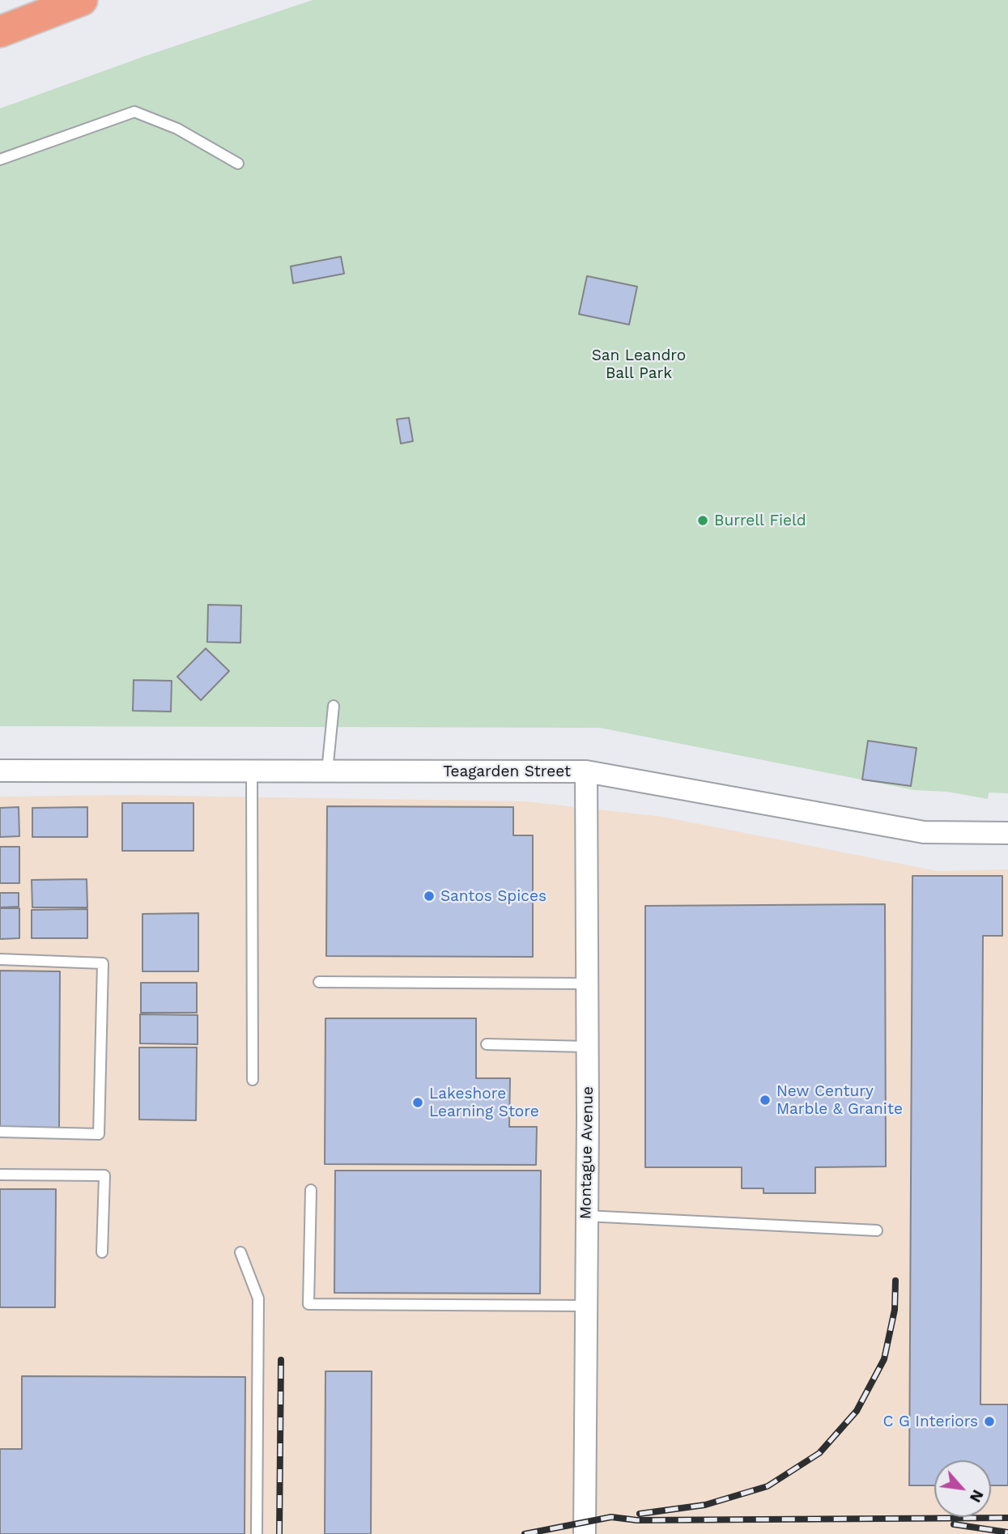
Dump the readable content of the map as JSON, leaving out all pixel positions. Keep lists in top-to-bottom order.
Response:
{
  "streets": {
    "street": ["Teagarden Street", "Montague Avenue"]
  },
  "crossings": [
    ["Teagarden Street", "Montague Avenue"]
  ],
  "parks": ["San Leandro Ball Park"],
  "places": [
    "Burrell Field",
    "Santos Spices",
    "New Century Marble & Granite",
    "Lakeshore Learning Store",
    "C G Interiors"
  ],
  "north": "bottom right"
}
